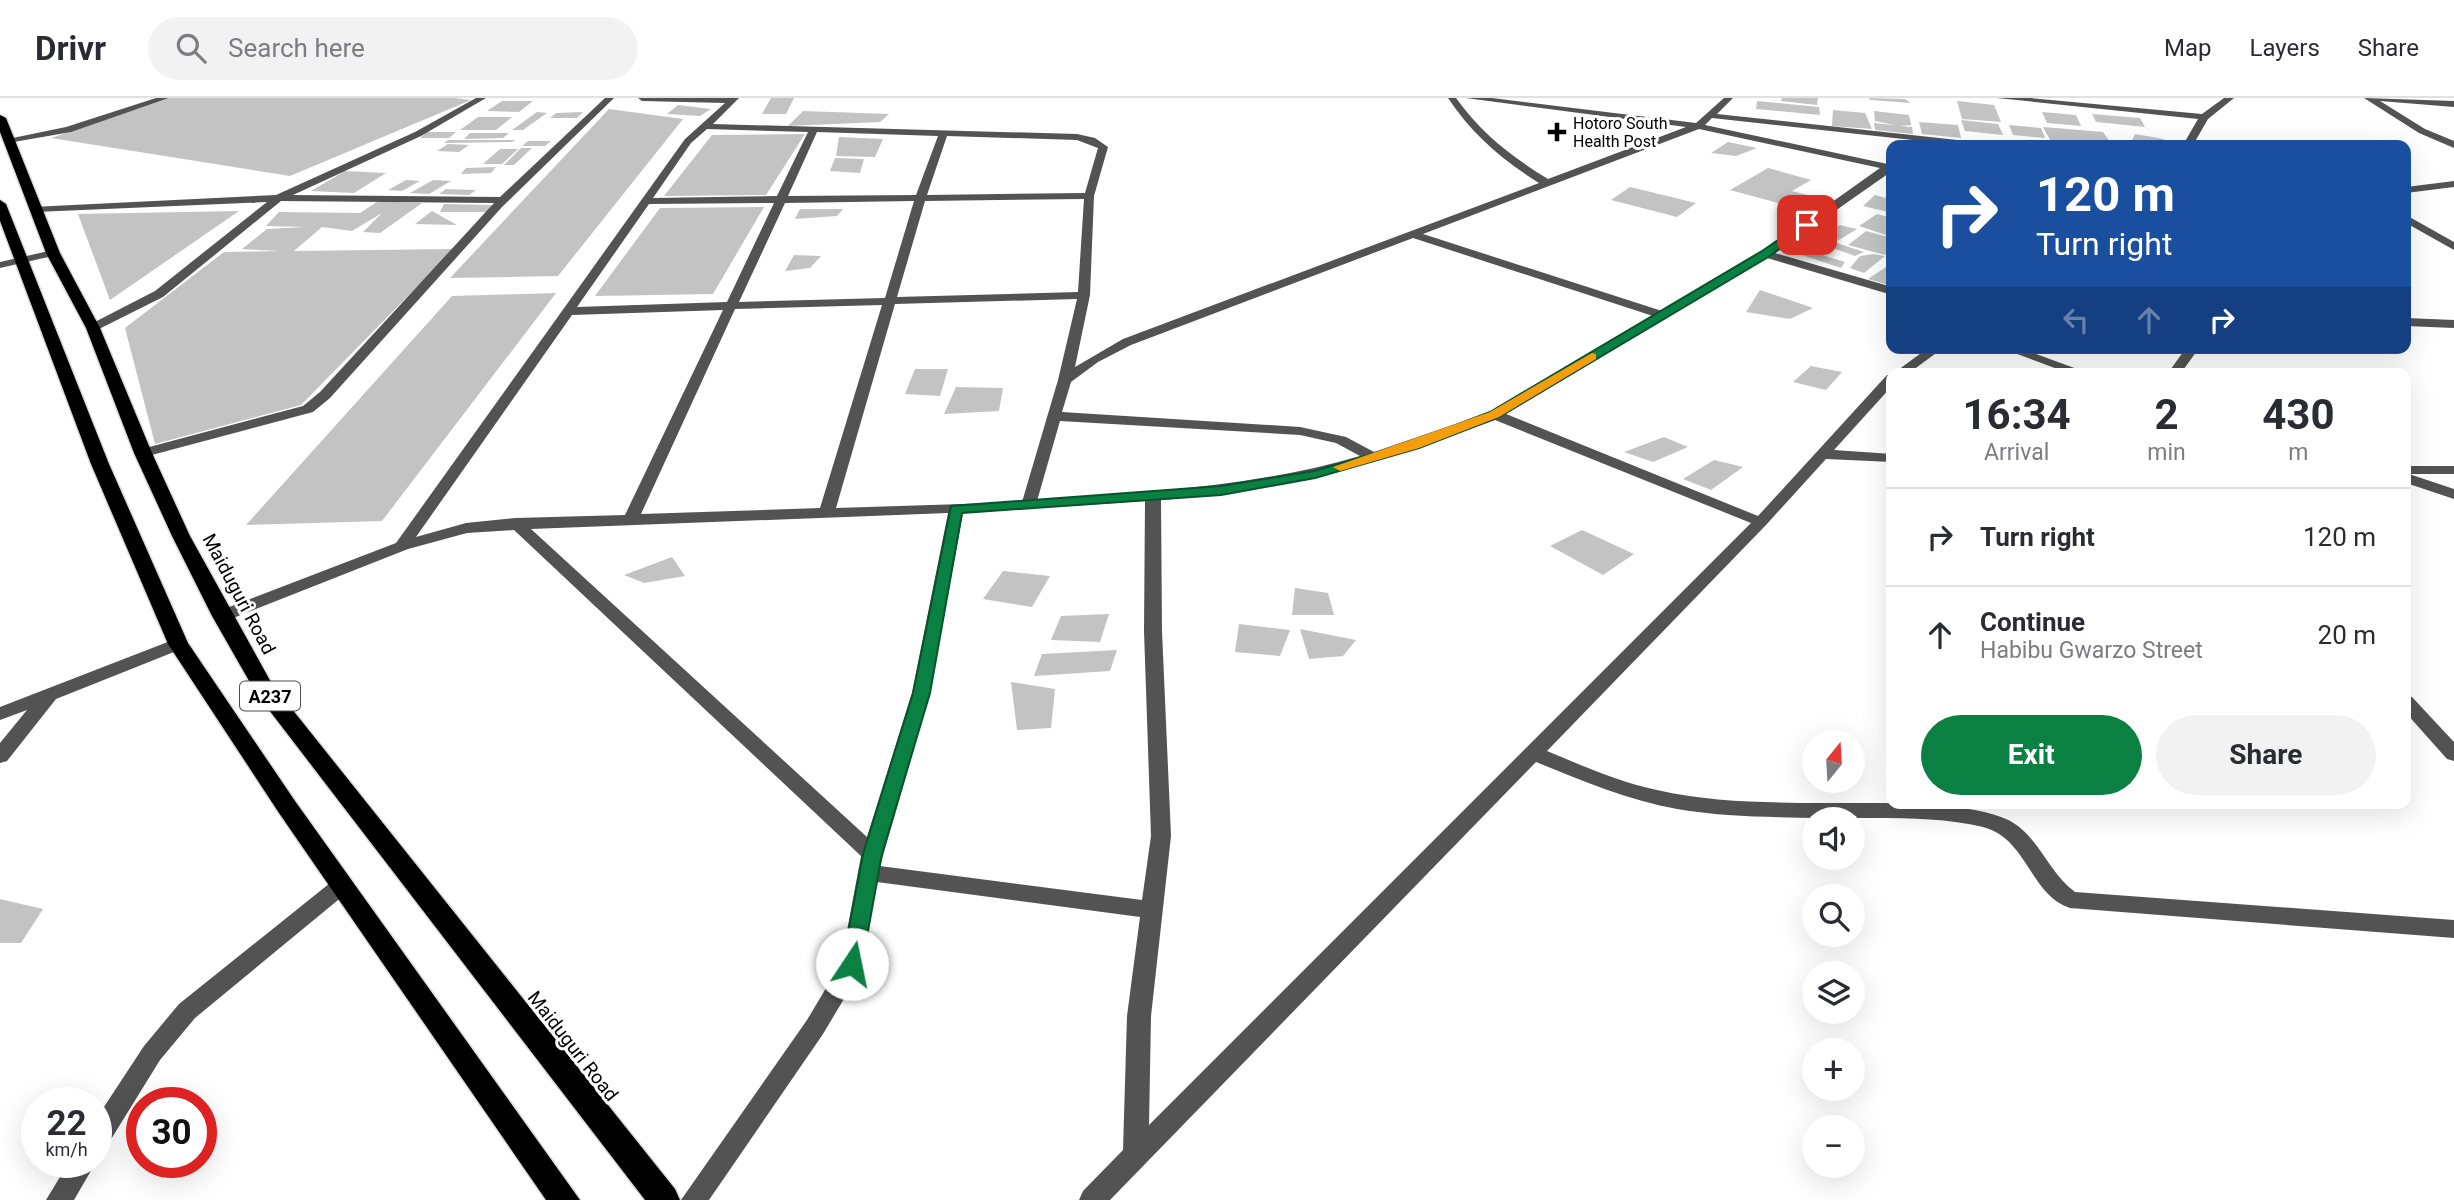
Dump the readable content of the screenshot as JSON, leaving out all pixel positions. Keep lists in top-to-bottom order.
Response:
{
  "streets": {
    "highway": ["Maiduguri Road", "A237"]
  },
  "places": {
    "health": ["Hotoro South Health Post"]
  },
  "north": "top",
  "page": {
    "header": "Drivr",
    "search": "Search here",
    "nav": ["Map", "Layers", "Share"],
    "turn": ["120 m", "Turn right"],
    "eta": [
      "16:34",
      "Arrival",
      "2",
      "min",
      "430",
      "m"
    ],
    "list": [
      {
        "name": "Turn right",
        "value": "120 m"
      },
      {
        "name": "Continue",
        "note": "Habibu Gwarzo Street",
        "value": "20 m"
      }
    ],
    "buttons": ["Exit", "Share"],
    "map_buttons": ["+", "−"],
    "speed": "22 km/h",
    "limit": "30"
  }
}
